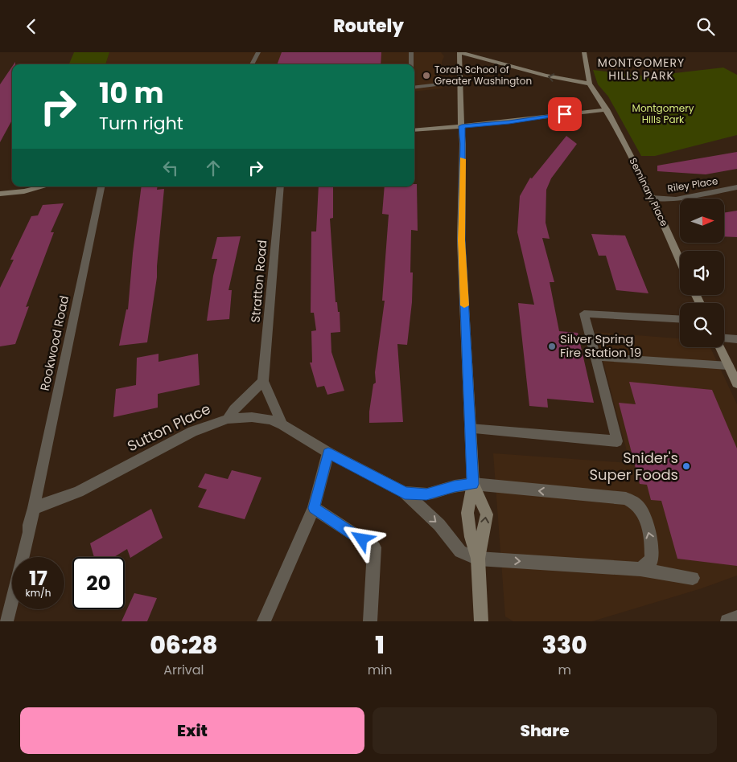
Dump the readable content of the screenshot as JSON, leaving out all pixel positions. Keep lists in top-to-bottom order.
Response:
{
  "streets": {
    "main road": ["Seminary Place"],
    "street": [
      "Riley Place",
      "Stratton Road",
      "Rookwood Road",
      "Sutton Place"
    ]
  },
  "crossings": [
    ["Riley Place", "Seminary Place"],
    ["Stratton Road", "Sutton Place"],
    ["Rookwood Road", "Sutton Place"]
  ],
  "districts": ["MONTGOMERY HILLS PARK"],
  "parks": ["Montgomery Hills Park"],
  "places": ["Torah School of Greater Washington", "Silver Spring Fire Station 19", "Snider's Super Foods"],
  "north": "right",
  "page": {
    "header": "Routely",
    "turn": ["10 m", "Turn right"],
    "speed": "17 km/h",
    "limit": "20",
    "eta": [
      "06:28",
      "Arrival",
      "1",
      "min",
      "330",
      "m"
    ],
    "buttons": ["Exit", "Share"]
  }
}
